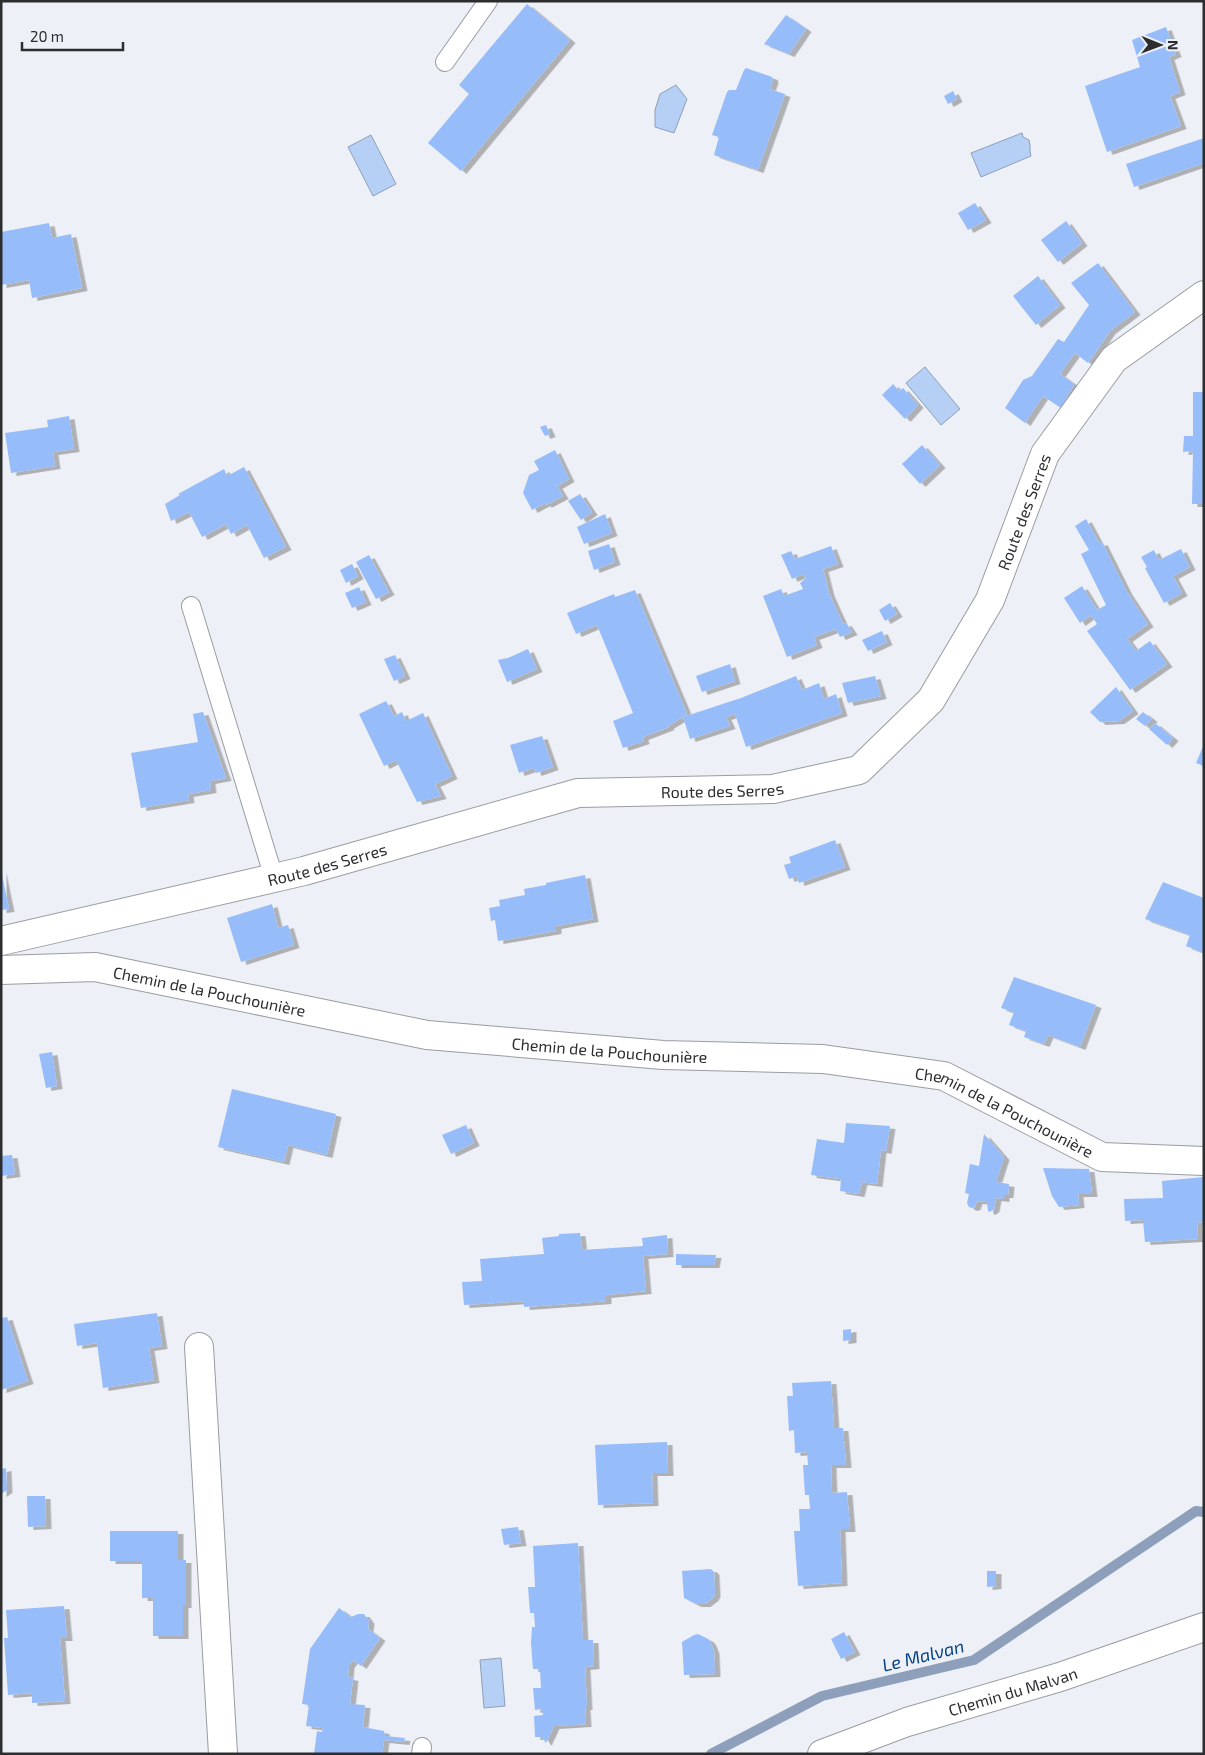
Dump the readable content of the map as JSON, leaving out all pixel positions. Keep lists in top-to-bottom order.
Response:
{
  "streets": {
    "street": ["Route des Serres", "Chemin de la Pouchounière", "Chemin du Malvan"]
  },
  "water": ["Le Malvan"],
  "scale_bar": "20 m",
  "north": "right"
}
